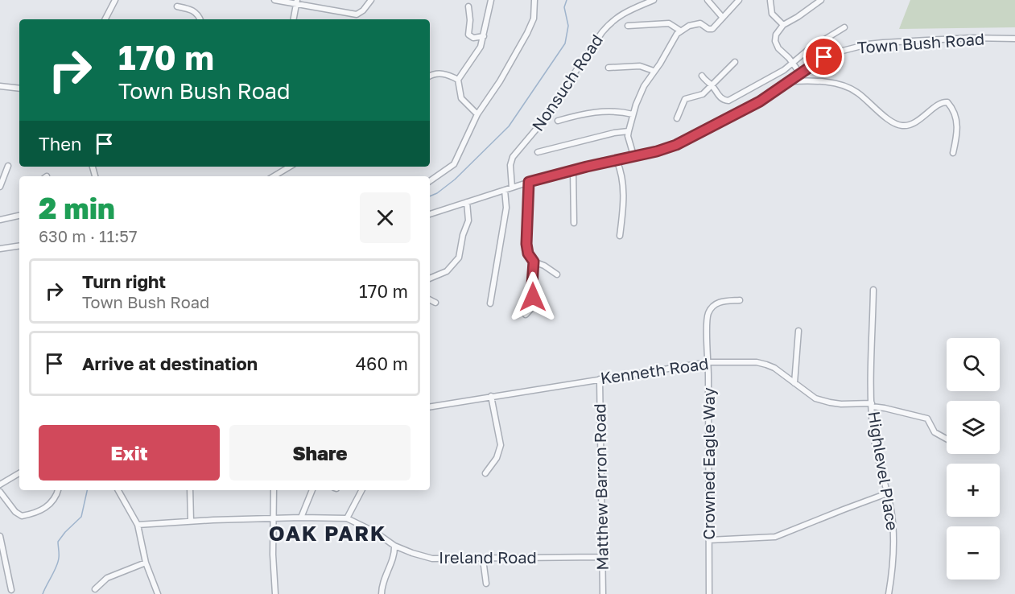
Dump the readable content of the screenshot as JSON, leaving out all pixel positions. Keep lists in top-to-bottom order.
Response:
{
  "streets": {
    "street": [
      "Town Bush Road",
      "Nonsuch Road",
      "Kenneth Road",
      "Crowned Eagle Way",
      "Highlevel Place",
      "Matthew Barron Road",
      "Ireland Road"
    ]
  },
  "crossings": [
    ["Town Bush Road", "Nonsuch Road"],
    ["Kenneth Road", "Crowned Eagle Way"],
    ["Kenneth Road", "Highlevel Place"],
    ["Kenneth Road", "Matthew Barron Road"],
    ["Matthew Barron Road", "Ireland Road"]
  ],
  "districts": ["OAK PARK"],
  "page": {
    "turn": ["170 m", "Town Bush Road"],
    "then": "Then",
    "heading": ["2 min", "630 m · 11:57"],
    "list": [
      {
        "name": "Turn right",
        "note": "Town Bush Road",
        "value": "170 m"
      },
      {
        "name": "Arrive at destination",
        "value": "460 m"
      }
    ],
    "map_buttons": ["+", "−"],
    "buttons": ["Exit", "Share"]
  }
}
